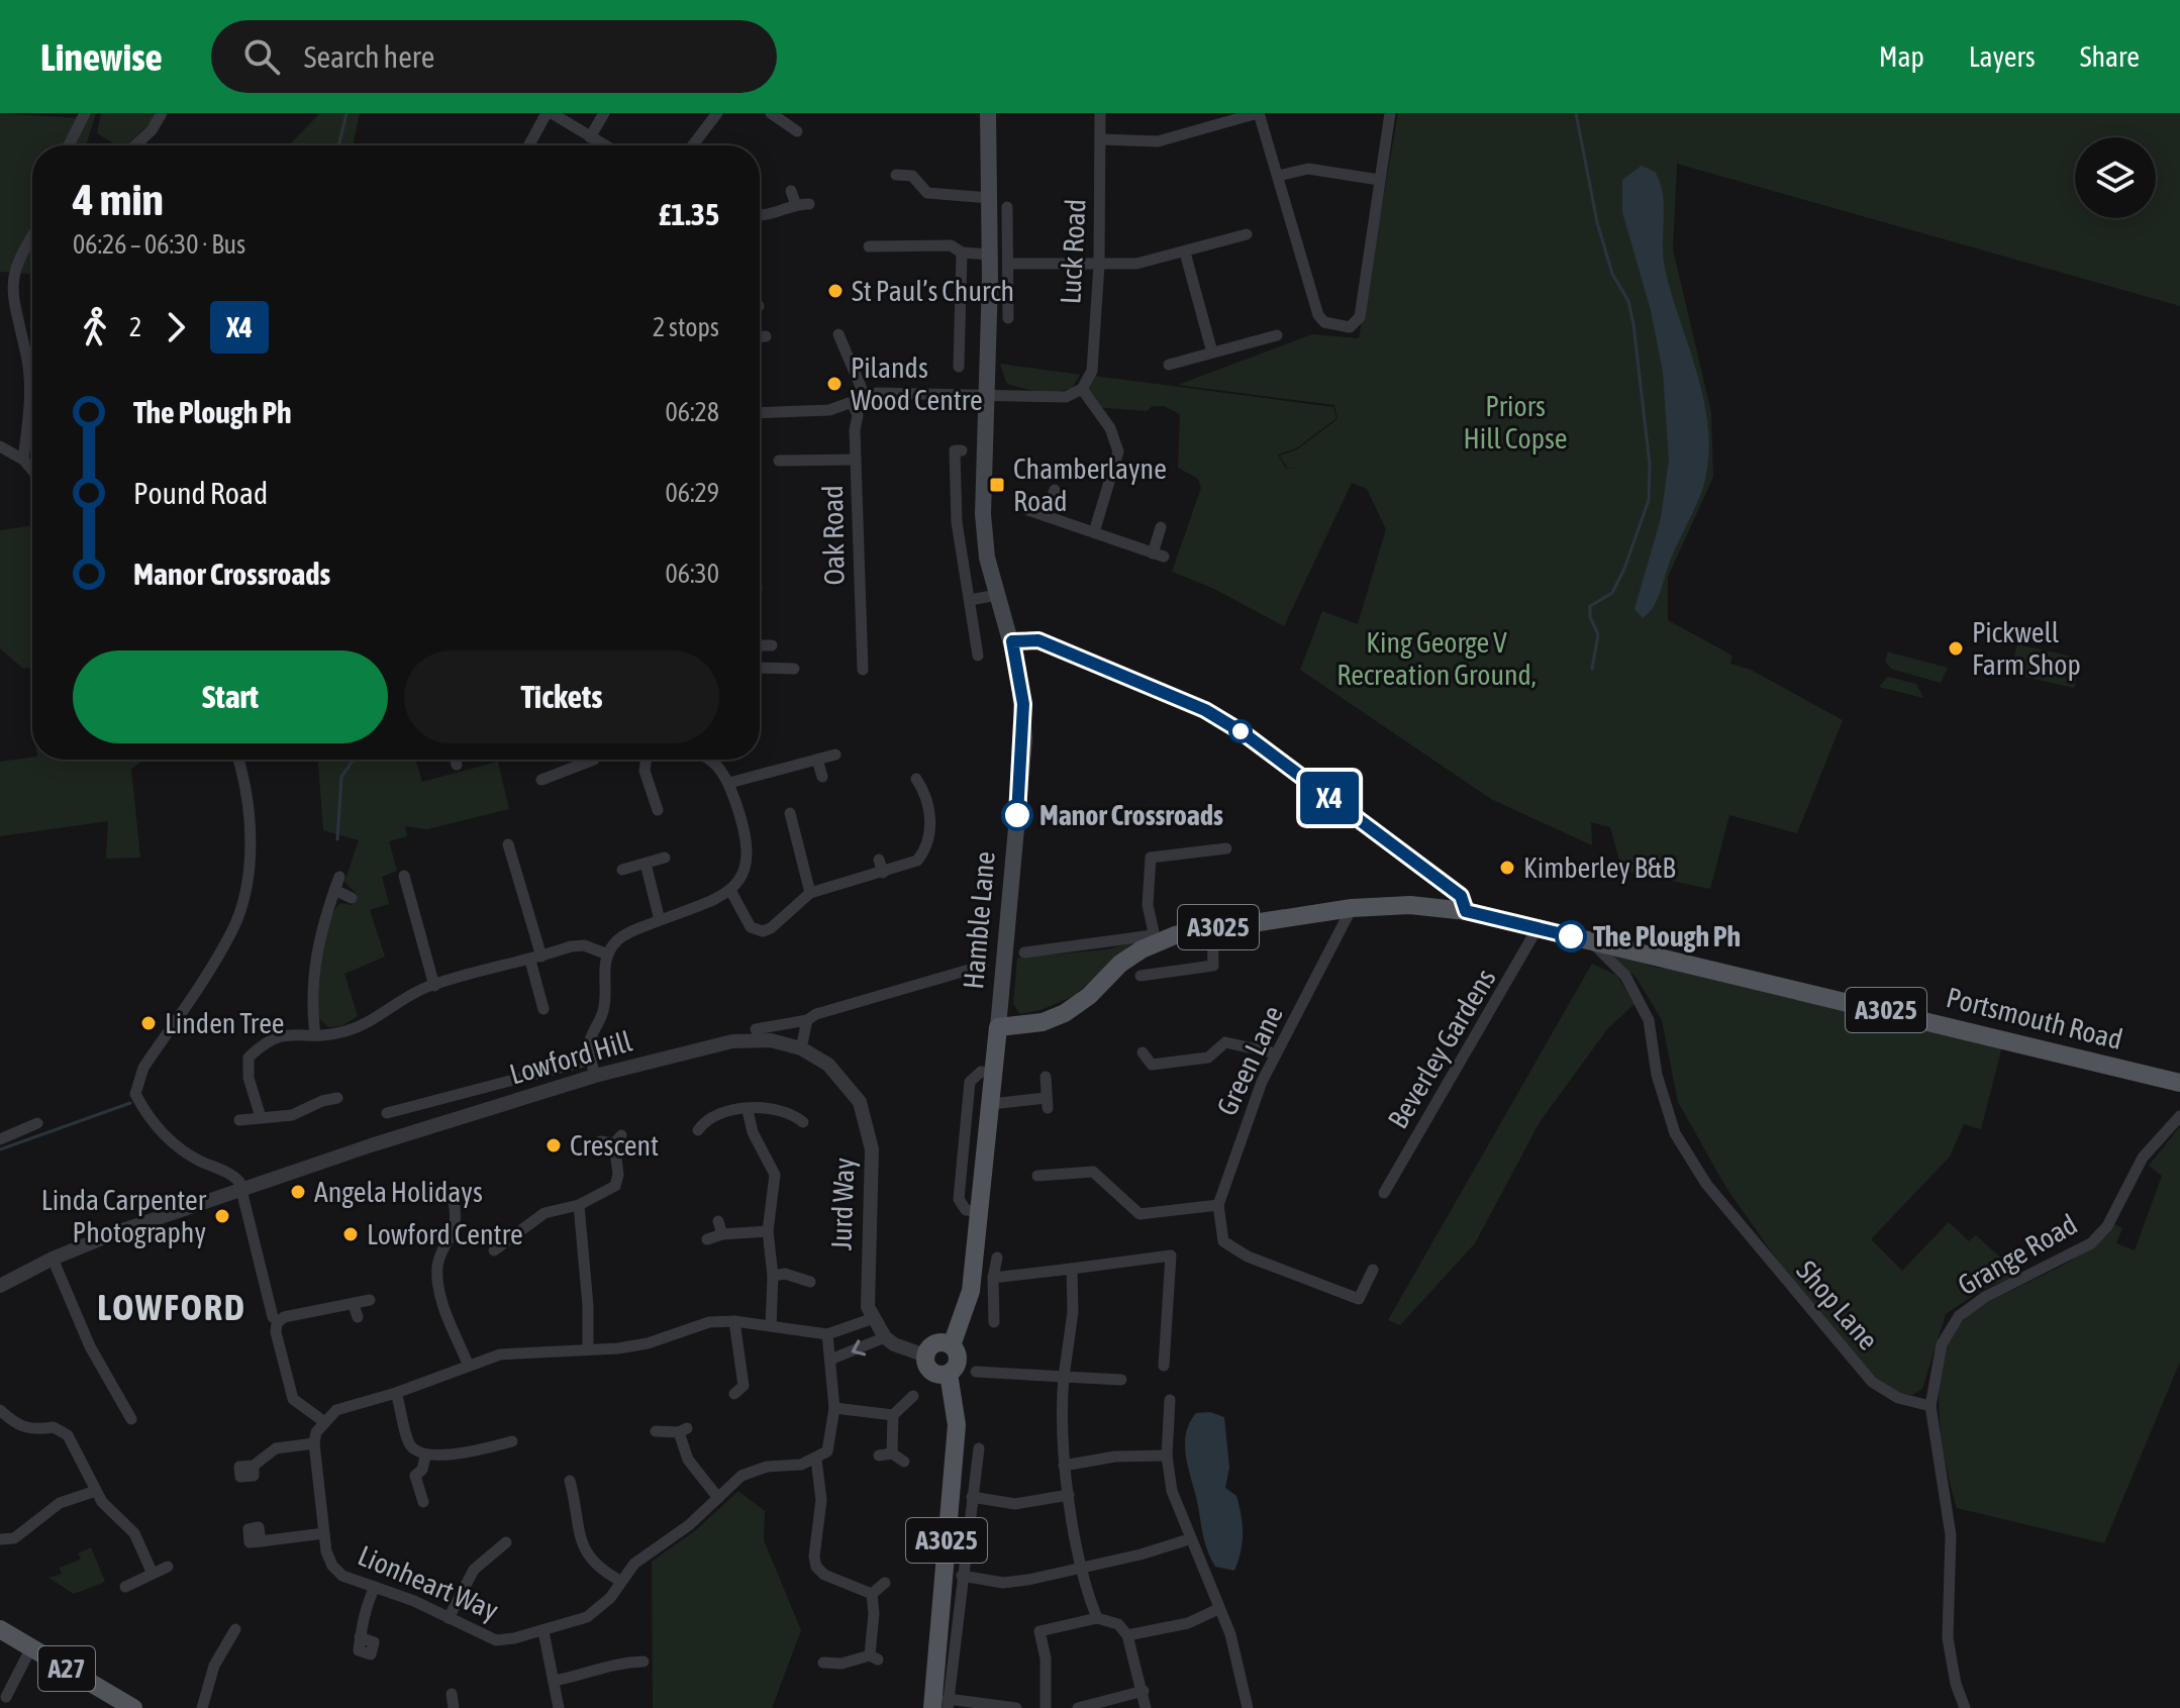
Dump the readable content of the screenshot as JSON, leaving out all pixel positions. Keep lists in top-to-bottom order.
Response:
{
  "streets": {
    "main road": [
      "Hamble Lane",
      "A3025",
      "Portsmouth Road",
      "A27"
    ],
    "street": [
      "Luck Road",
      "Oak Road",
      "Beverley Gardens",
      "Lowford Hill",
      "Green Lane",
      "Jurd Way",
      "Grange Road",
      "Shop Lane",
      "Lionheart Way"
    ]
  },
  "crossings": [
    ["Hamble Lane", "A3025"],
    ["Hamble Lane", "Portsmouth Road"],
    ["Portsmouth Road", "Beverley Gardens"],
    ["Portsmouth Road", "Green Lane"],
    ["Portsmouth Road", "Shop Lane"],
    ["Lowford Hill", "Jurd Way"],
    ["Grange Road", "Shop Lane"]
  ],
  "districts": ["LOWFORD"],
  "parks": ["Priors Hill Copse", "King George V Recreation Ground,"],
  "places": {
    "other": [
      "St Paul’s Church",
      "Pilands Wood Centre",
      "Pickwell Farm Shop",
      "Manor Crossroads",
      "Kimberley B&B",
      "The Plough Ph",
      "Linden Tree",
      "Crescent",
      "Angela Holidays",
      "Linda Carpenter Photography",
      "Lowford Centre"
    ],
    "transit": ["Chamberlayne Road"]
  },
  "lines": ["bus line X4"],
  "page": {
    "header": "Linewise",
    "search": "Search here",
    "nav": ["Map", "Layers", "Share"],
    "on_map": "X4",
    "heading": ["4 min", "06:26 – 06:30 · Bus", "£1.35"],
    "legs": ["2", "X4", "2 stops"],
    "list": [
      {
        "name": "The Plough Ph",
        "value": "06:28"
      },
      {
        "name": "Pound Road",
        "value": "06:29"
      },
      {
        "name": "Manor Crossroads",
        "value": "06:30"
      }
    ],
    "buttons": ["Start", "Tickets"]
  }
}
